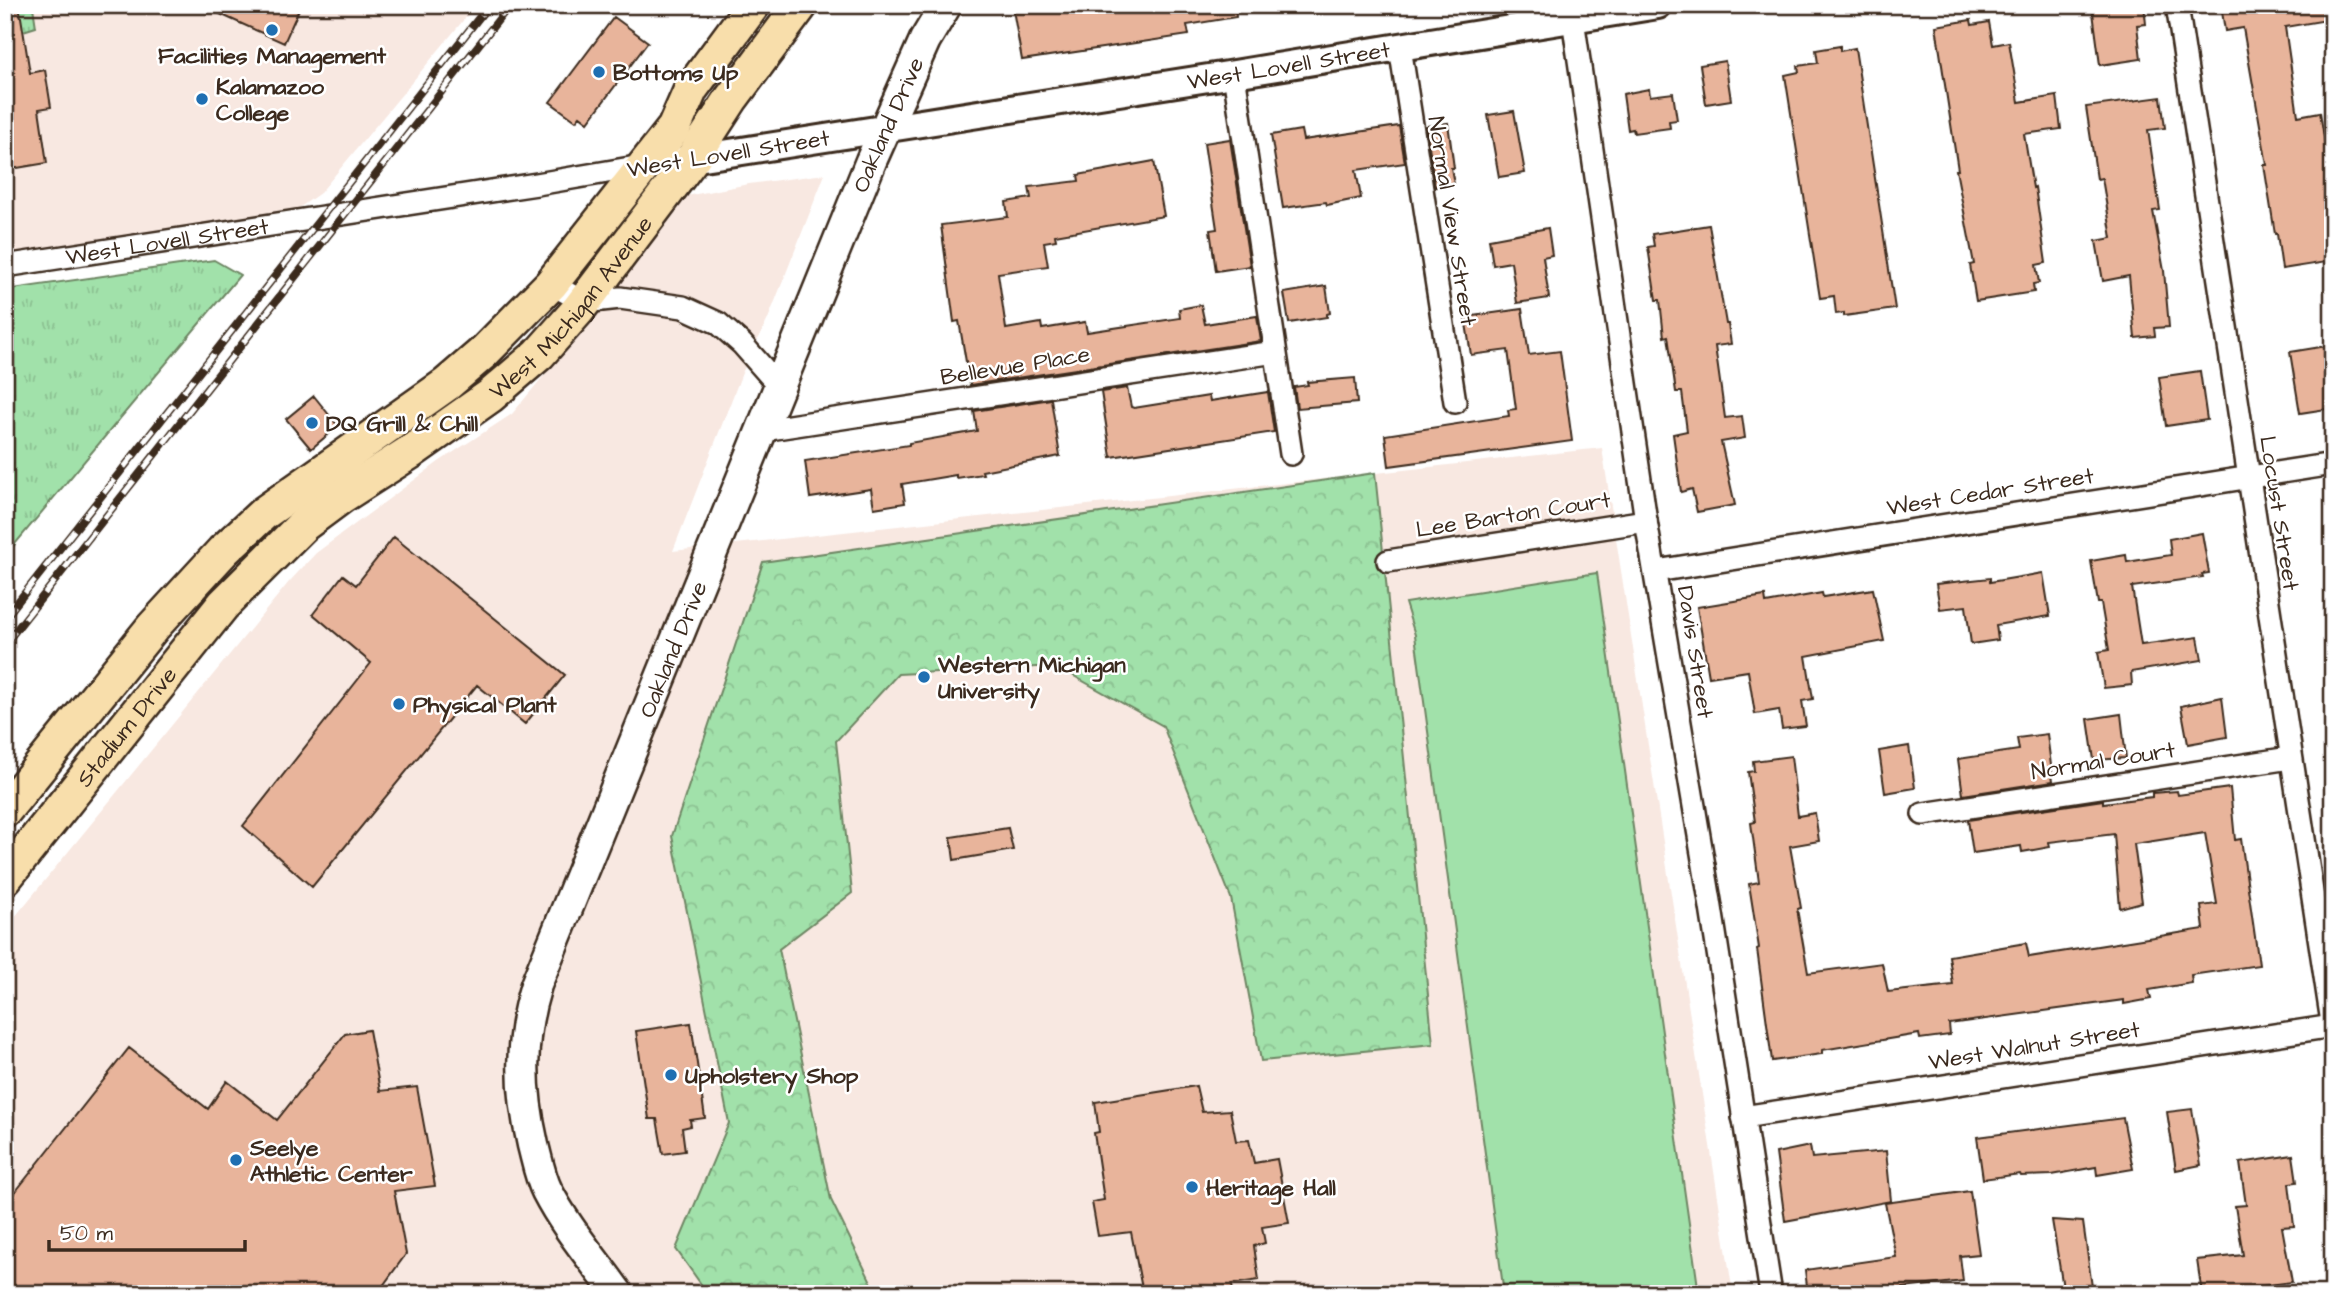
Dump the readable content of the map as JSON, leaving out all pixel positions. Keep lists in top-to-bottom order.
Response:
{
  "streets": {
    "main road": ["Oakland Drive", "West Michigan Avenue", "Stadium Drive"],
    "street": [
      "West Lovell Street",
      "Normal View Street",
      "Bellevue Place",
      "West Cedar Street",
      "Locust Street",
      "Lee Barton Court",
      "Davis Street",
      "Normal Court",
      "West Walnut Street"
    ]
  },
  "crossings": [
    ["West Lovell Street", "Oakland Drive"],
    ["West Lovell Street", "Normal View Street"],
    ["West Lovell Street", "West Michigan Avenue"],
    ["West Lovell Street", "Davis Street"],
    ["Oakland Drive", "Bellevue Place"],
    ["West Michigan Avenue", "Stadium Drive"],
    ["West Cedar Street", "Locust Street"],
    ["West Cedar Street", "Davis Street"],
    ["Locust Street", "Normal Court"],
    ["Locust Street", "West Walnut Street"],
    ["Lee Barton Court", "Davis Street"],
    ["Davis Street", "West Walnut Street"]
  ],
  "places": [
    "Facilities Management",
    "Bottoms Up",
    "Kalamazoo College",
    "DQ Grill & Chill",
    "Western Michigan University",
    "Physical Plant",
    "Upholstery Shop",
    "Seelye Athletic Center",
    "Heritage Hall"
  ],
  "scale_bar": "50 m"
}
